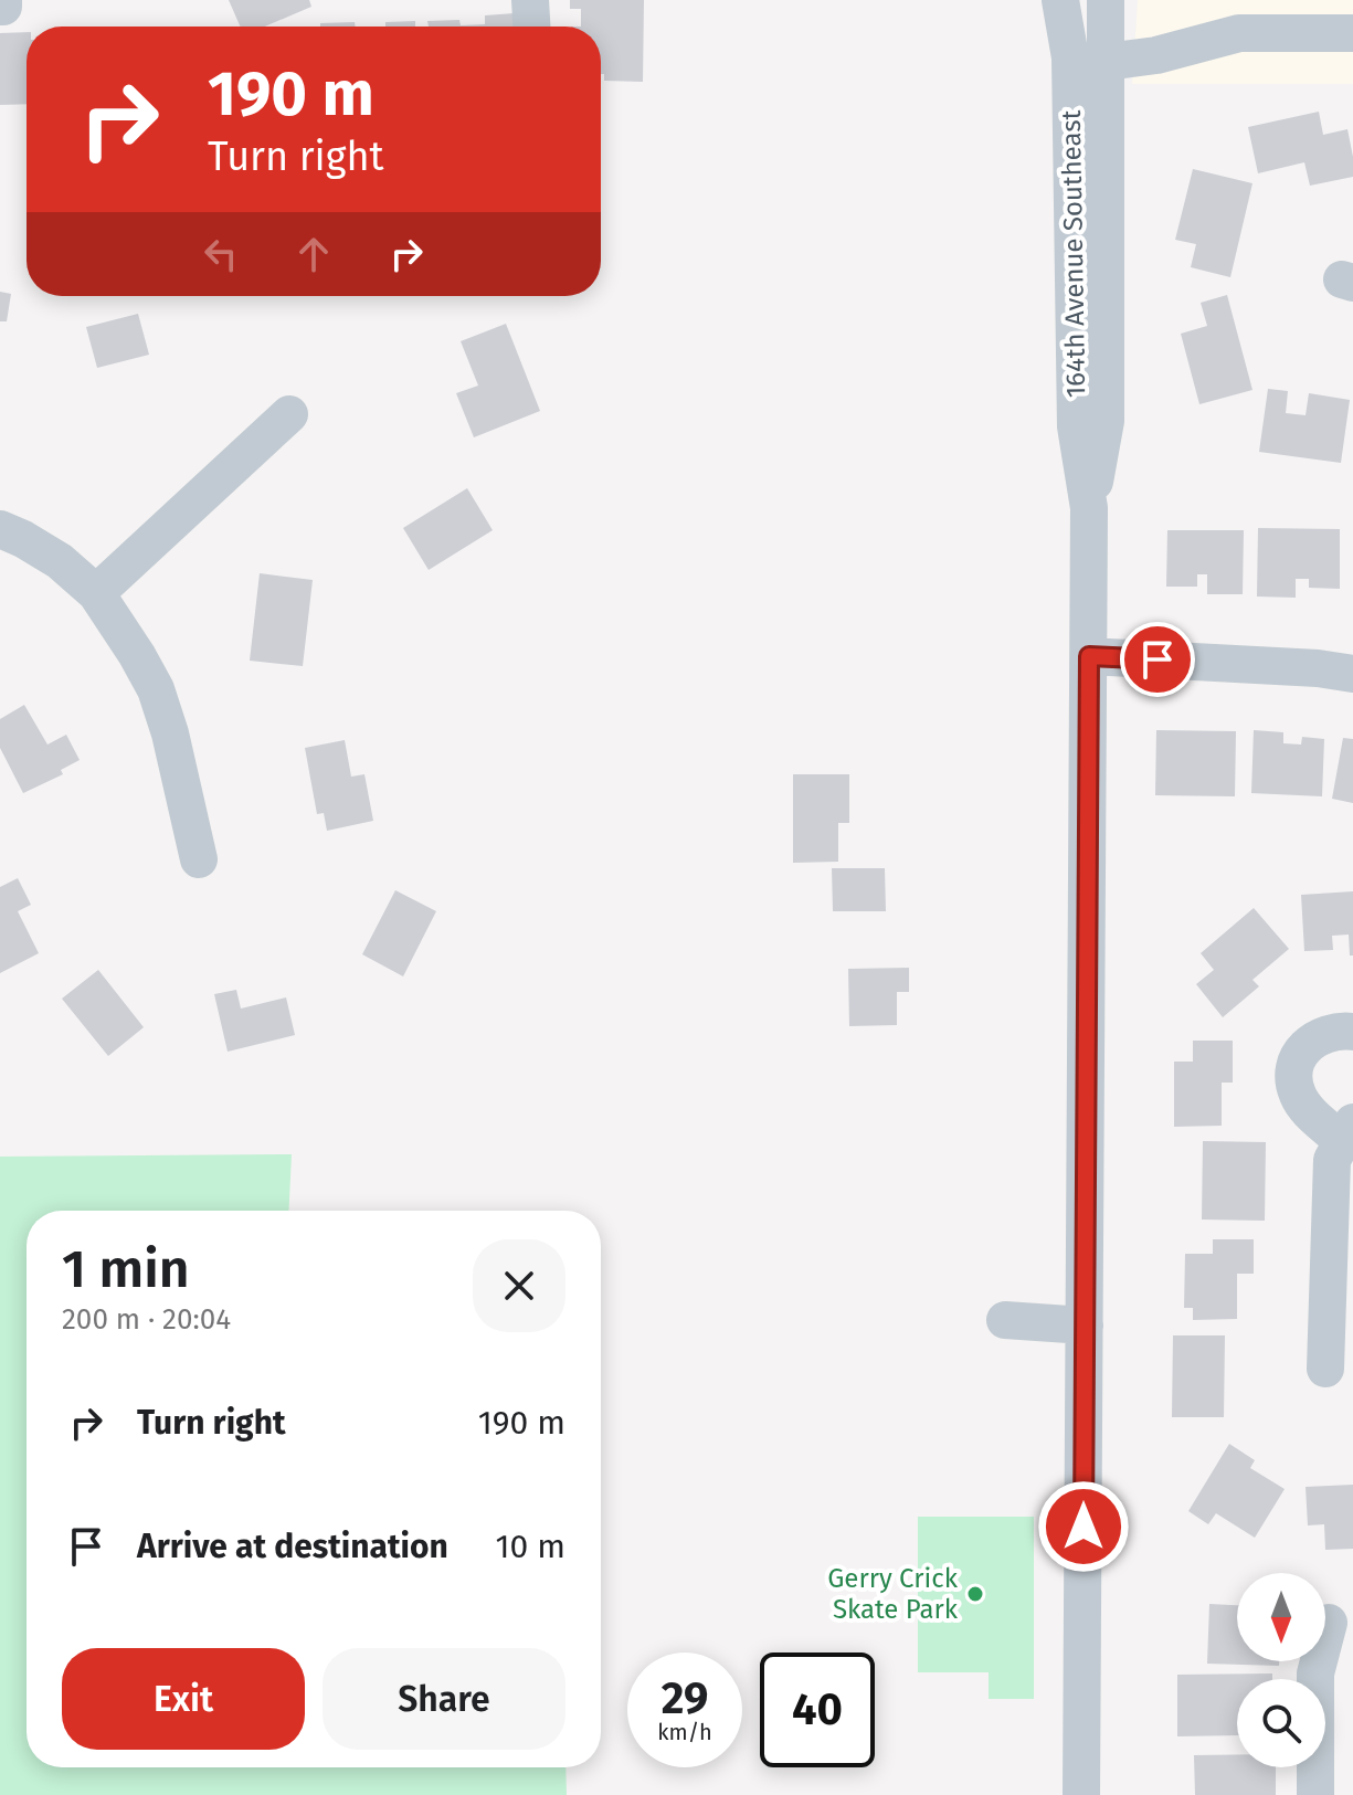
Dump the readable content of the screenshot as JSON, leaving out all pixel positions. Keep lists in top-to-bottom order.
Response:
{
  "streets": {
    "street": ["164th Avenue Southeast"]
  },
  "places": ["Gerry Crick Skate Park"],
  "north": "bottom",
  "page": {
    "turn": ["190 m", "Turn right"],
    "heading": ["1 min", "200 m · 20:04"],
    "list": [
      {
        "name": "Turn right",
        "value": "190 m"
      },
      {
        "name": "Arrive at destination",
        "value": "10 m"
      }
    ],
    "buttons": ["Exit", "Share"],
    "speed": "29 km/h",
    "limit": "40"
  }
}
